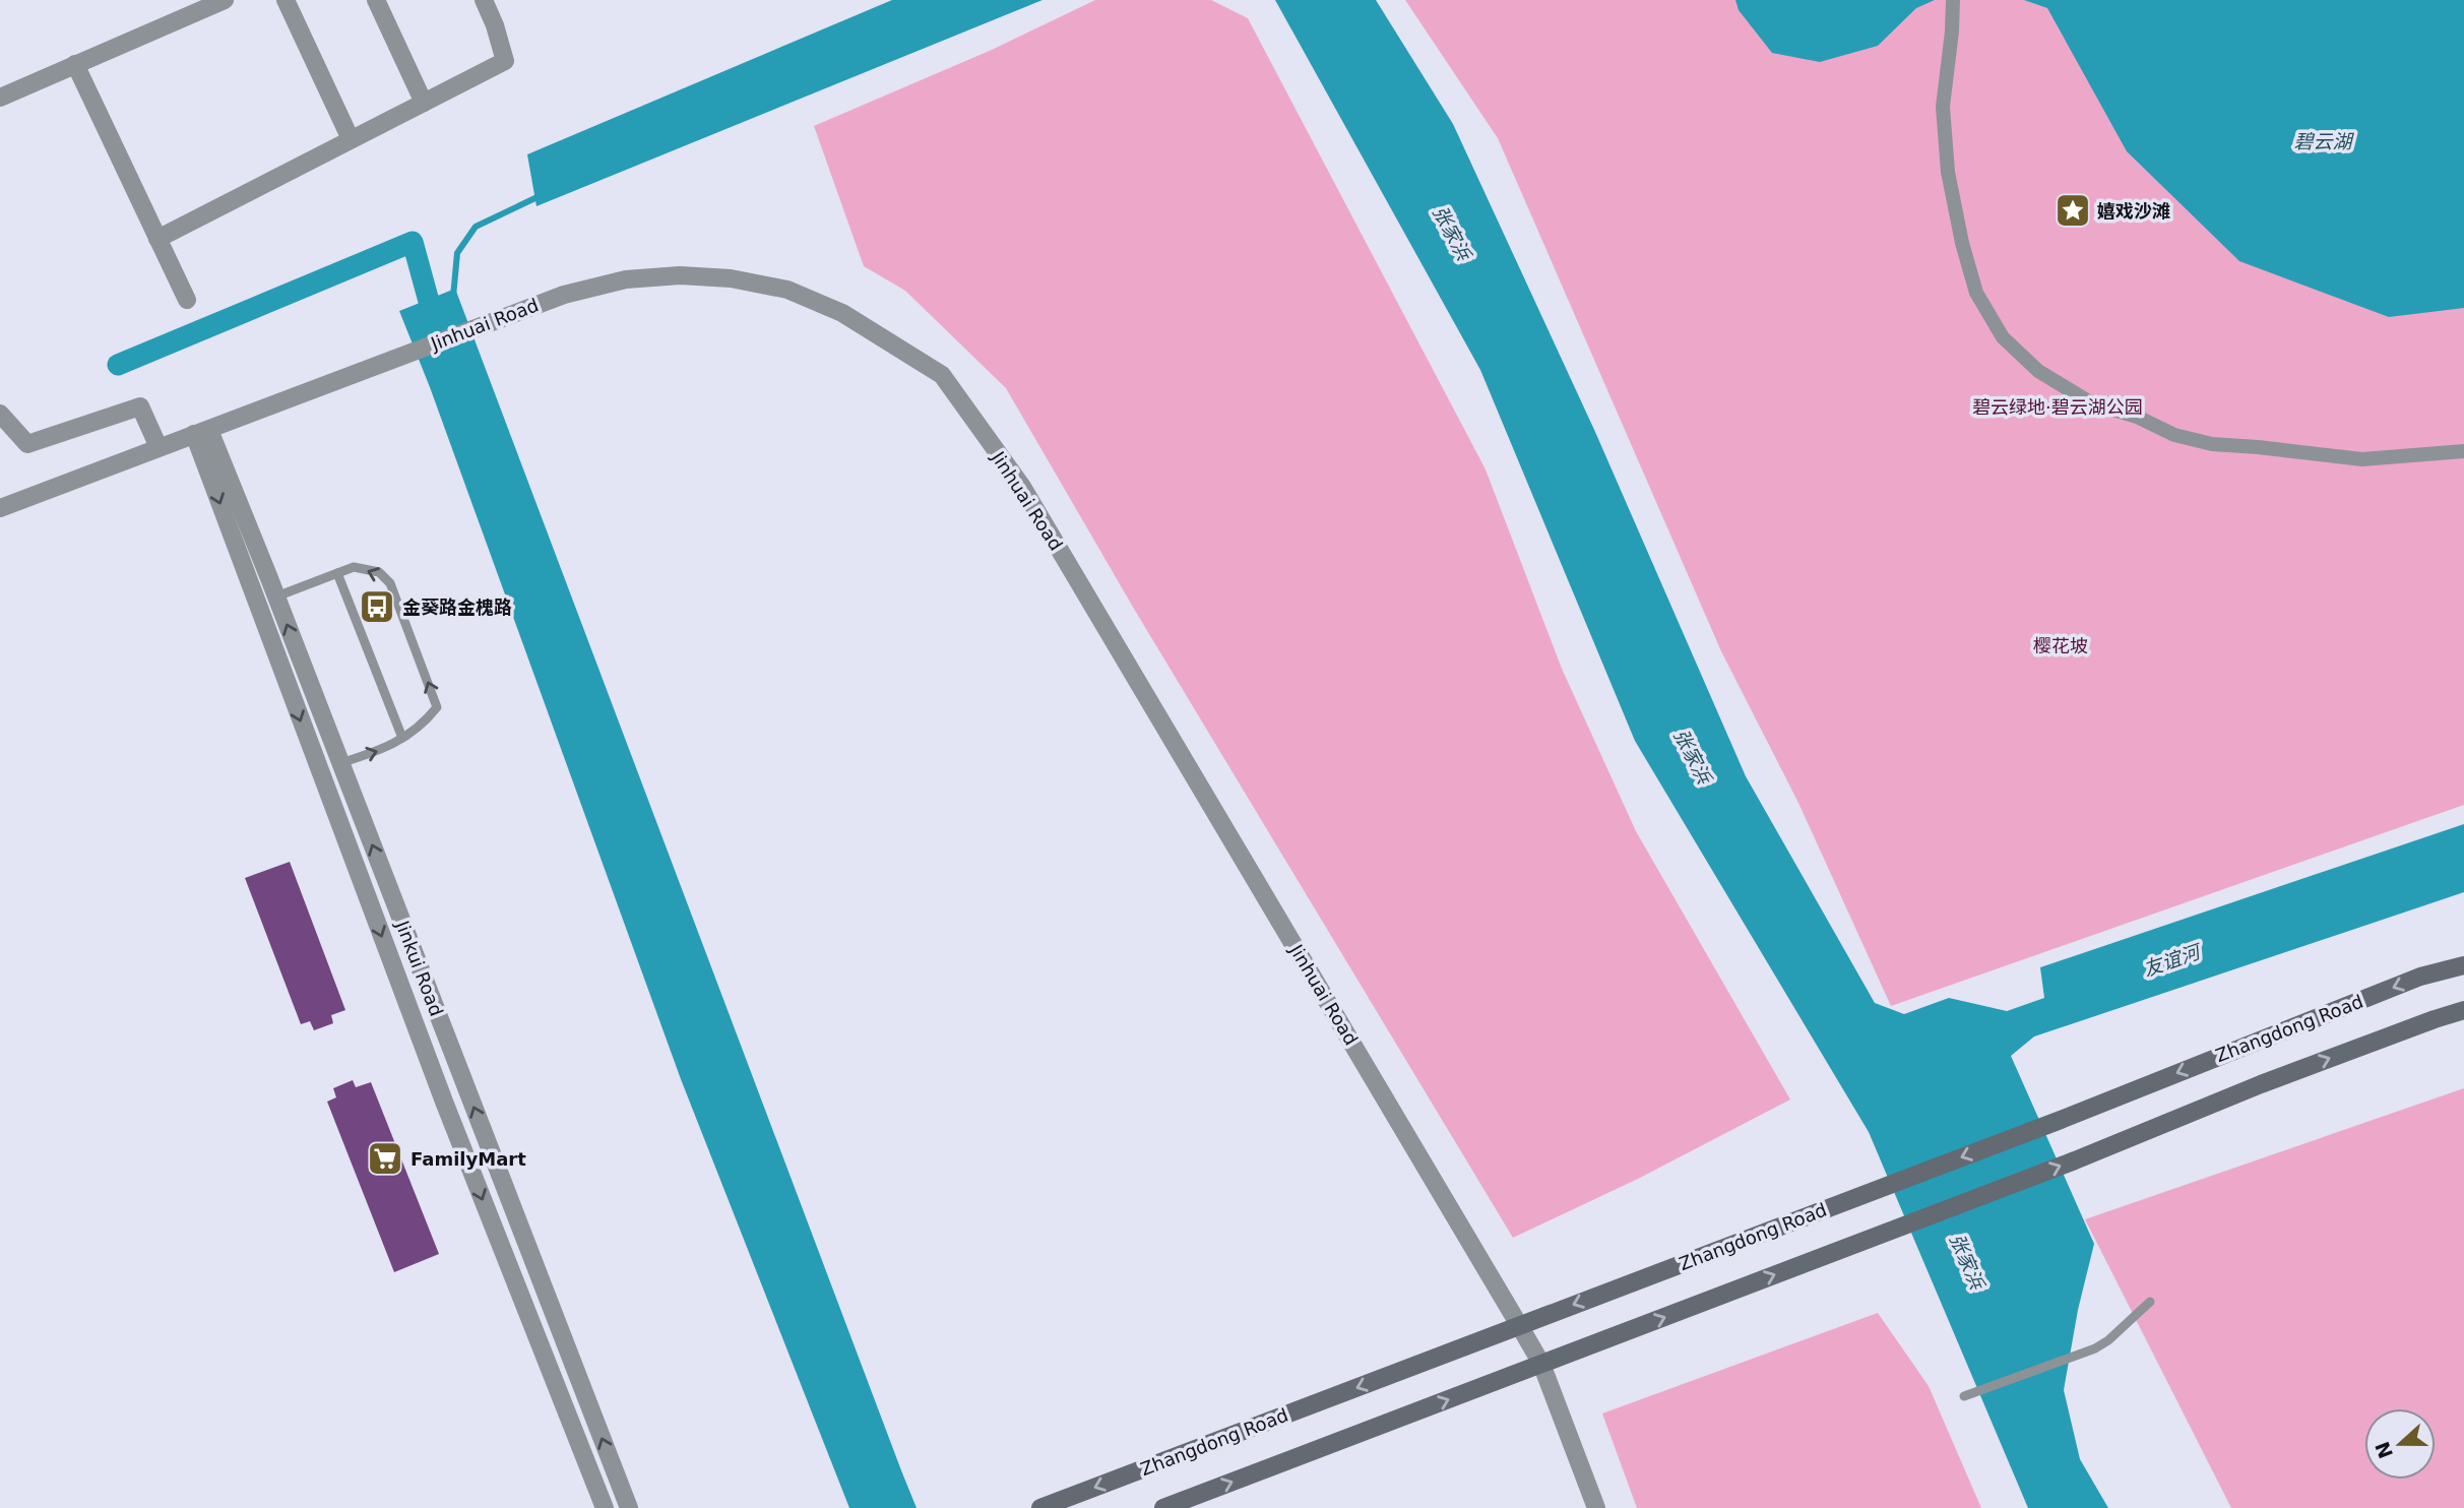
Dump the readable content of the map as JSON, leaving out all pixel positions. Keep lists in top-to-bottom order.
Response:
{
  "streets": {
    "main road": ["Zhangdong Road"],
    "street": ["Jinhuai Road", "Jinkui Road"]
  },
  "crossings": [
    ["Jinhuai Road", "Jinkui Road"],
    ["Jinhuai Road", "Zhangdong Road"]
  ],
  "water": ["碧云湖", "张家浜", "友谊河"],
  "parks": ["碧云绿地·碧云湖公园", "樱花坡"],
  "places": {
    "place": ["嬉戏沙滩"],
    "bus stop": ["金葵路金槐路"],
    "supermarket": ["FamilyMart"]
  },
  "north": "left"
}
